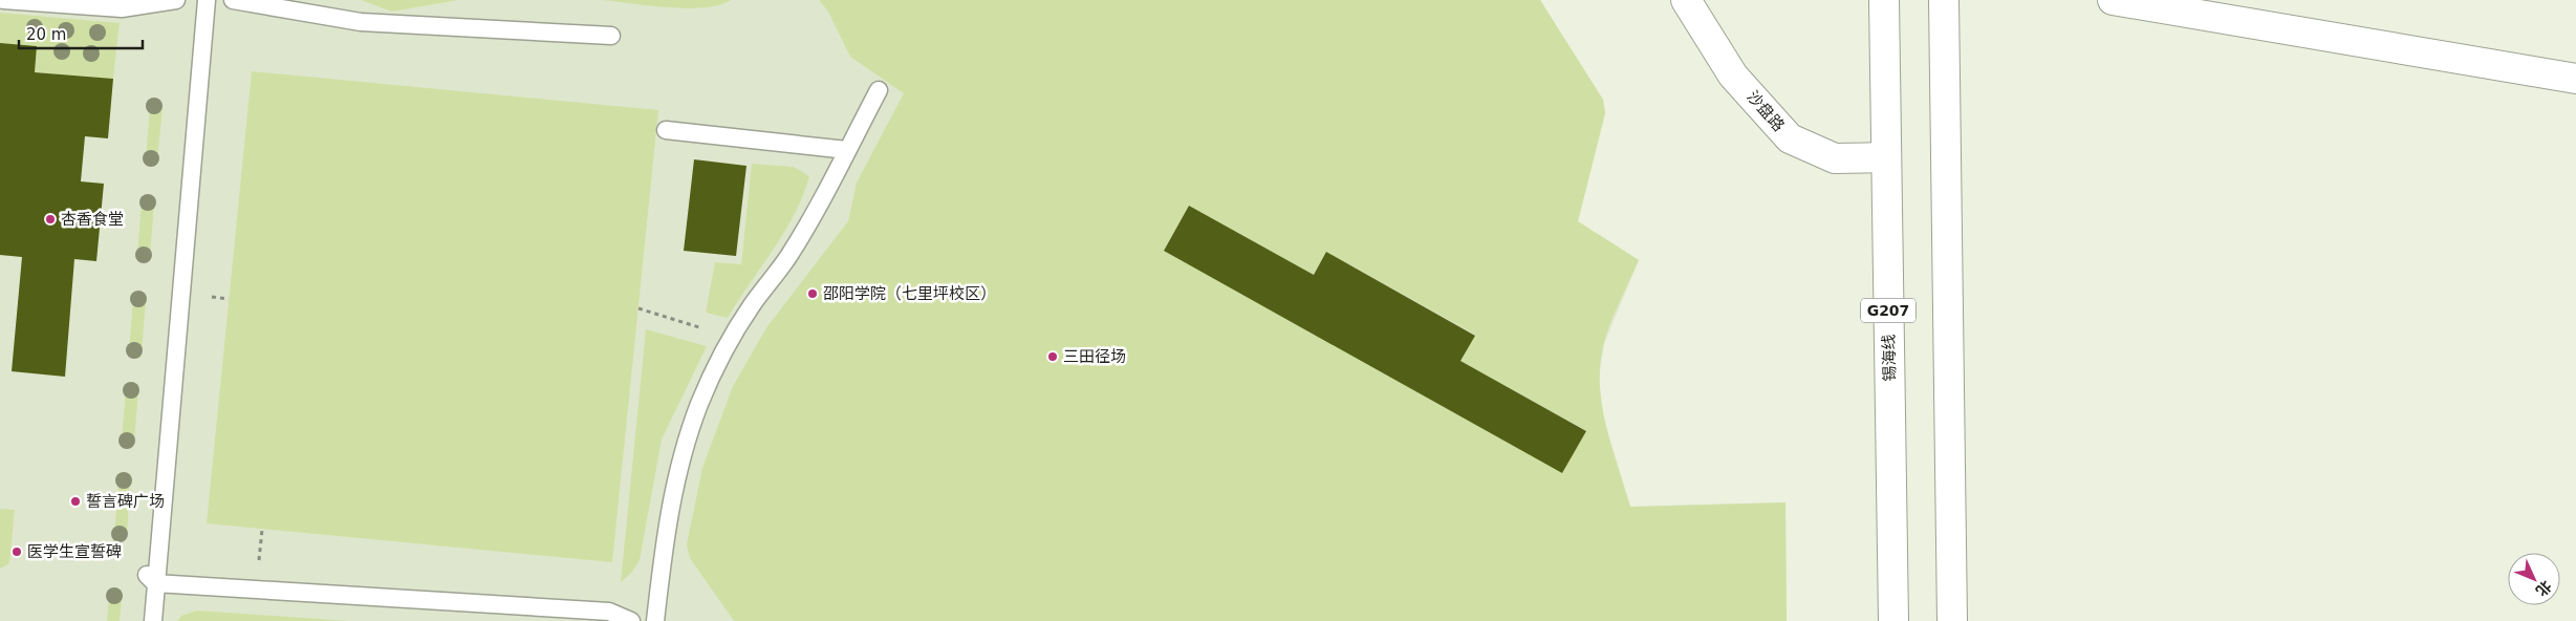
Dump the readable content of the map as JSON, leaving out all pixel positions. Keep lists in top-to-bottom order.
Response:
{
  "streets": {
    "main road": ["沙盘路", "G207", "锡海线"]
  },
  "crossings": [
    ["沙盘路", "锡海线"]
  ],
  "places": [
    "杏香食堂",
    "邵阳学院（七里坪校区）",
    "三田径场",
    "誓言碑广场",
    "医学生宣誓碑"
  ],
  "scale_bar": "20 m",
  "north": "bottom right"
}
